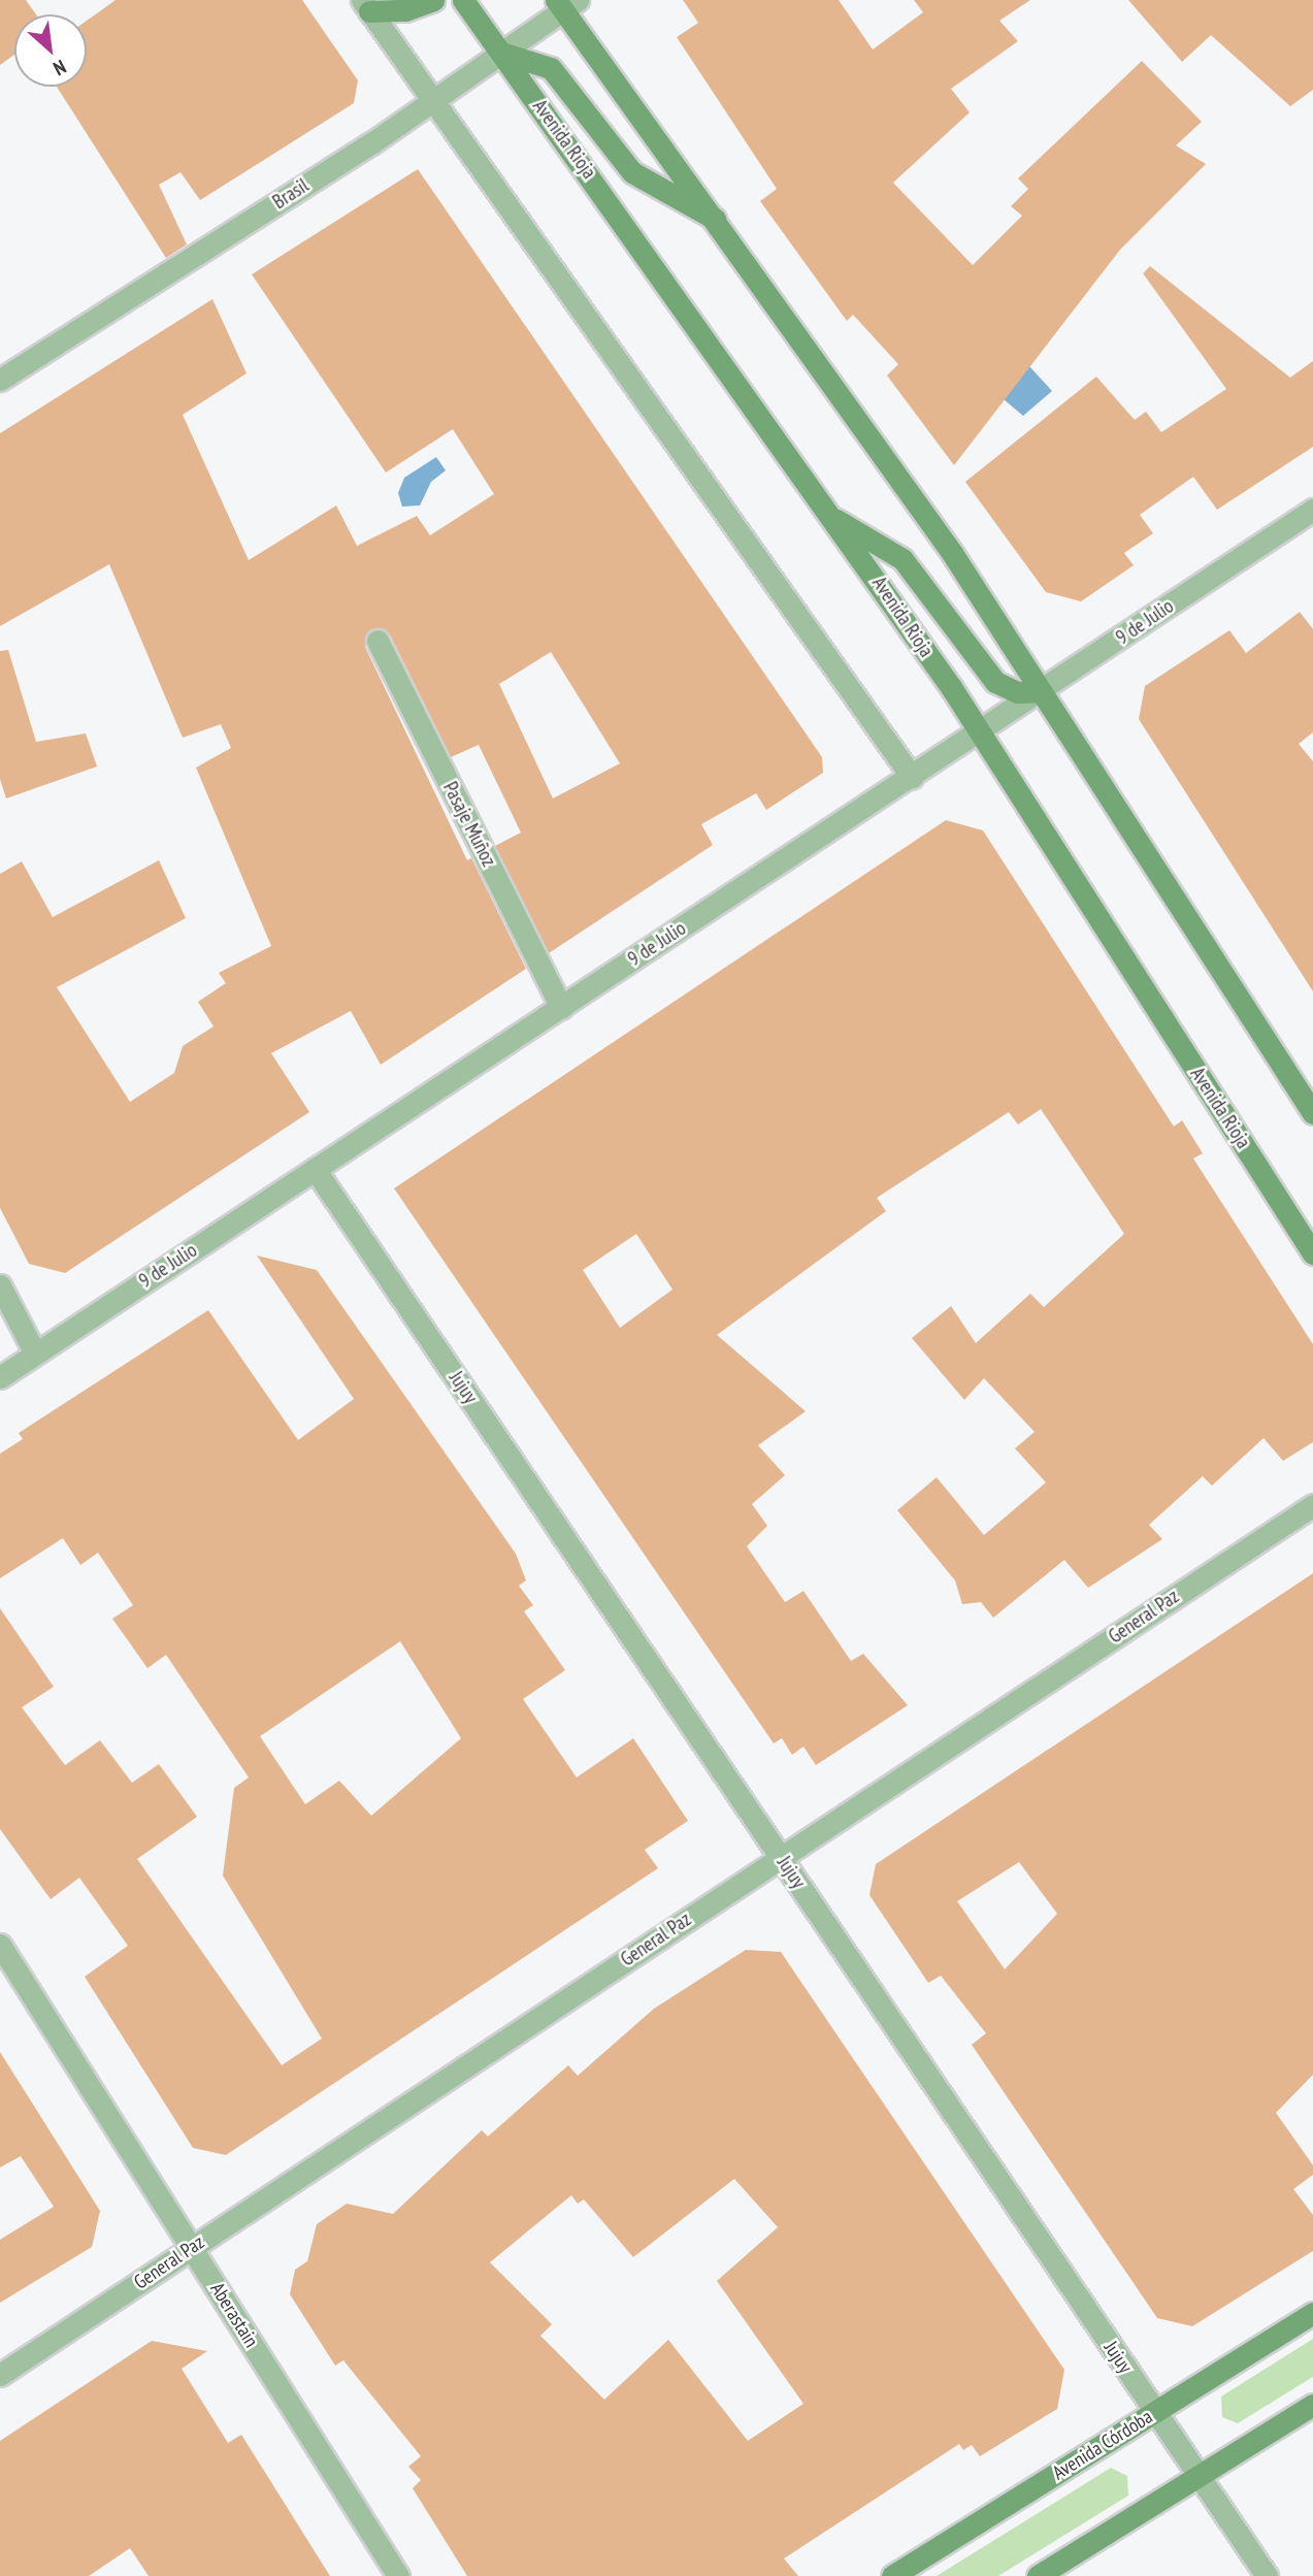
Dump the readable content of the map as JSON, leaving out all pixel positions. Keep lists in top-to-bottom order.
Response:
{
  "streets": {
    "main road": ["Avenida Rioja", "Avenida Córdoba"],
    "street": [
      "Brasil",
      "9 de Julio",
      "Pasaje Muñoz",
      "Jujuy",
      "General Paz",
      "Aberastain"
    ]
  },
  "crossings": [
    ["Avenida Rioja", "Brasil"],
    ["Avenida Rioja", "9 de Julio"],
    ["9 de Julio", "Pasaje Muñoz"],
    ["9 de Julio", "Jujuy"],
    ["Jujuy", "General Paz"],
    ["Jujuy", "Avenida Córdoba"],
    ["General Paz", "Aberastain"]
  ],
  "north": "bottom right"
}
